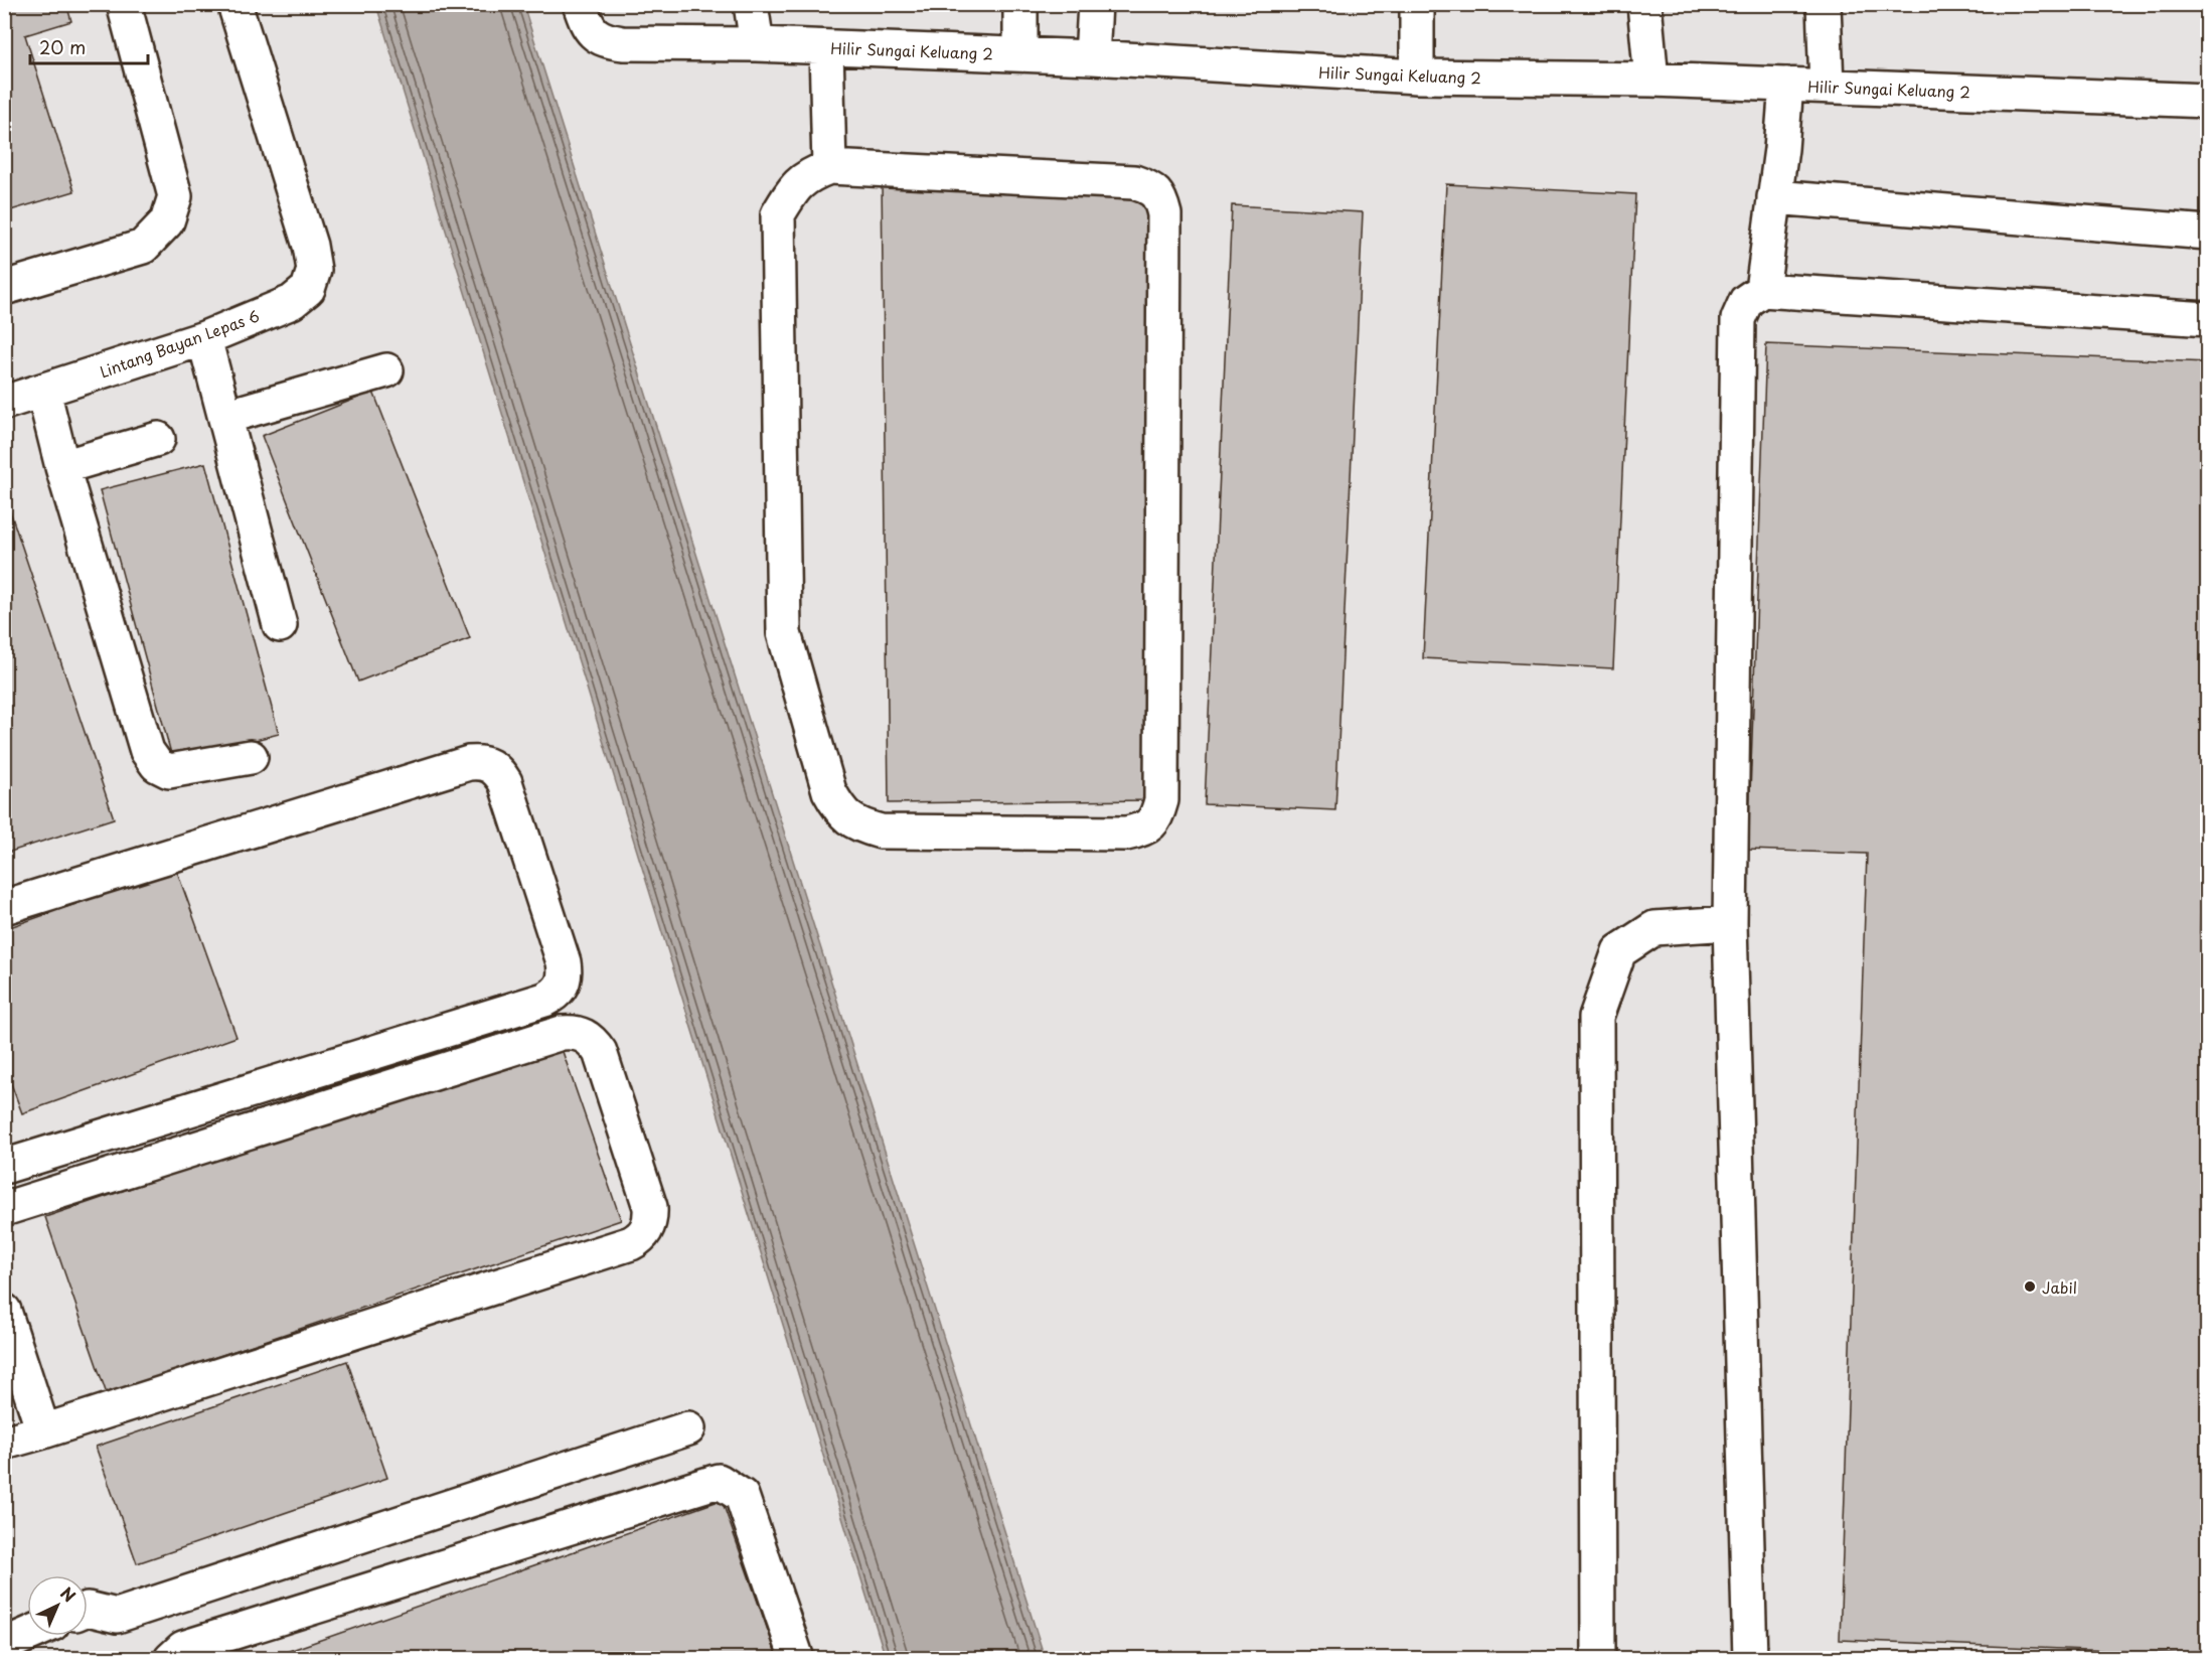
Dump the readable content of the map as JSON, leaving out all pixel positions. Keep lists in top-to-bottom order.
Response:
{
  "streets": {
    "street": ["Hilir Sungai Keluang 2", "Lintang Bayan Lepas 6"]
  },
  "places": ["Jabil"],
  "scale_bar": "20 m",
  "north": "top right"
}
